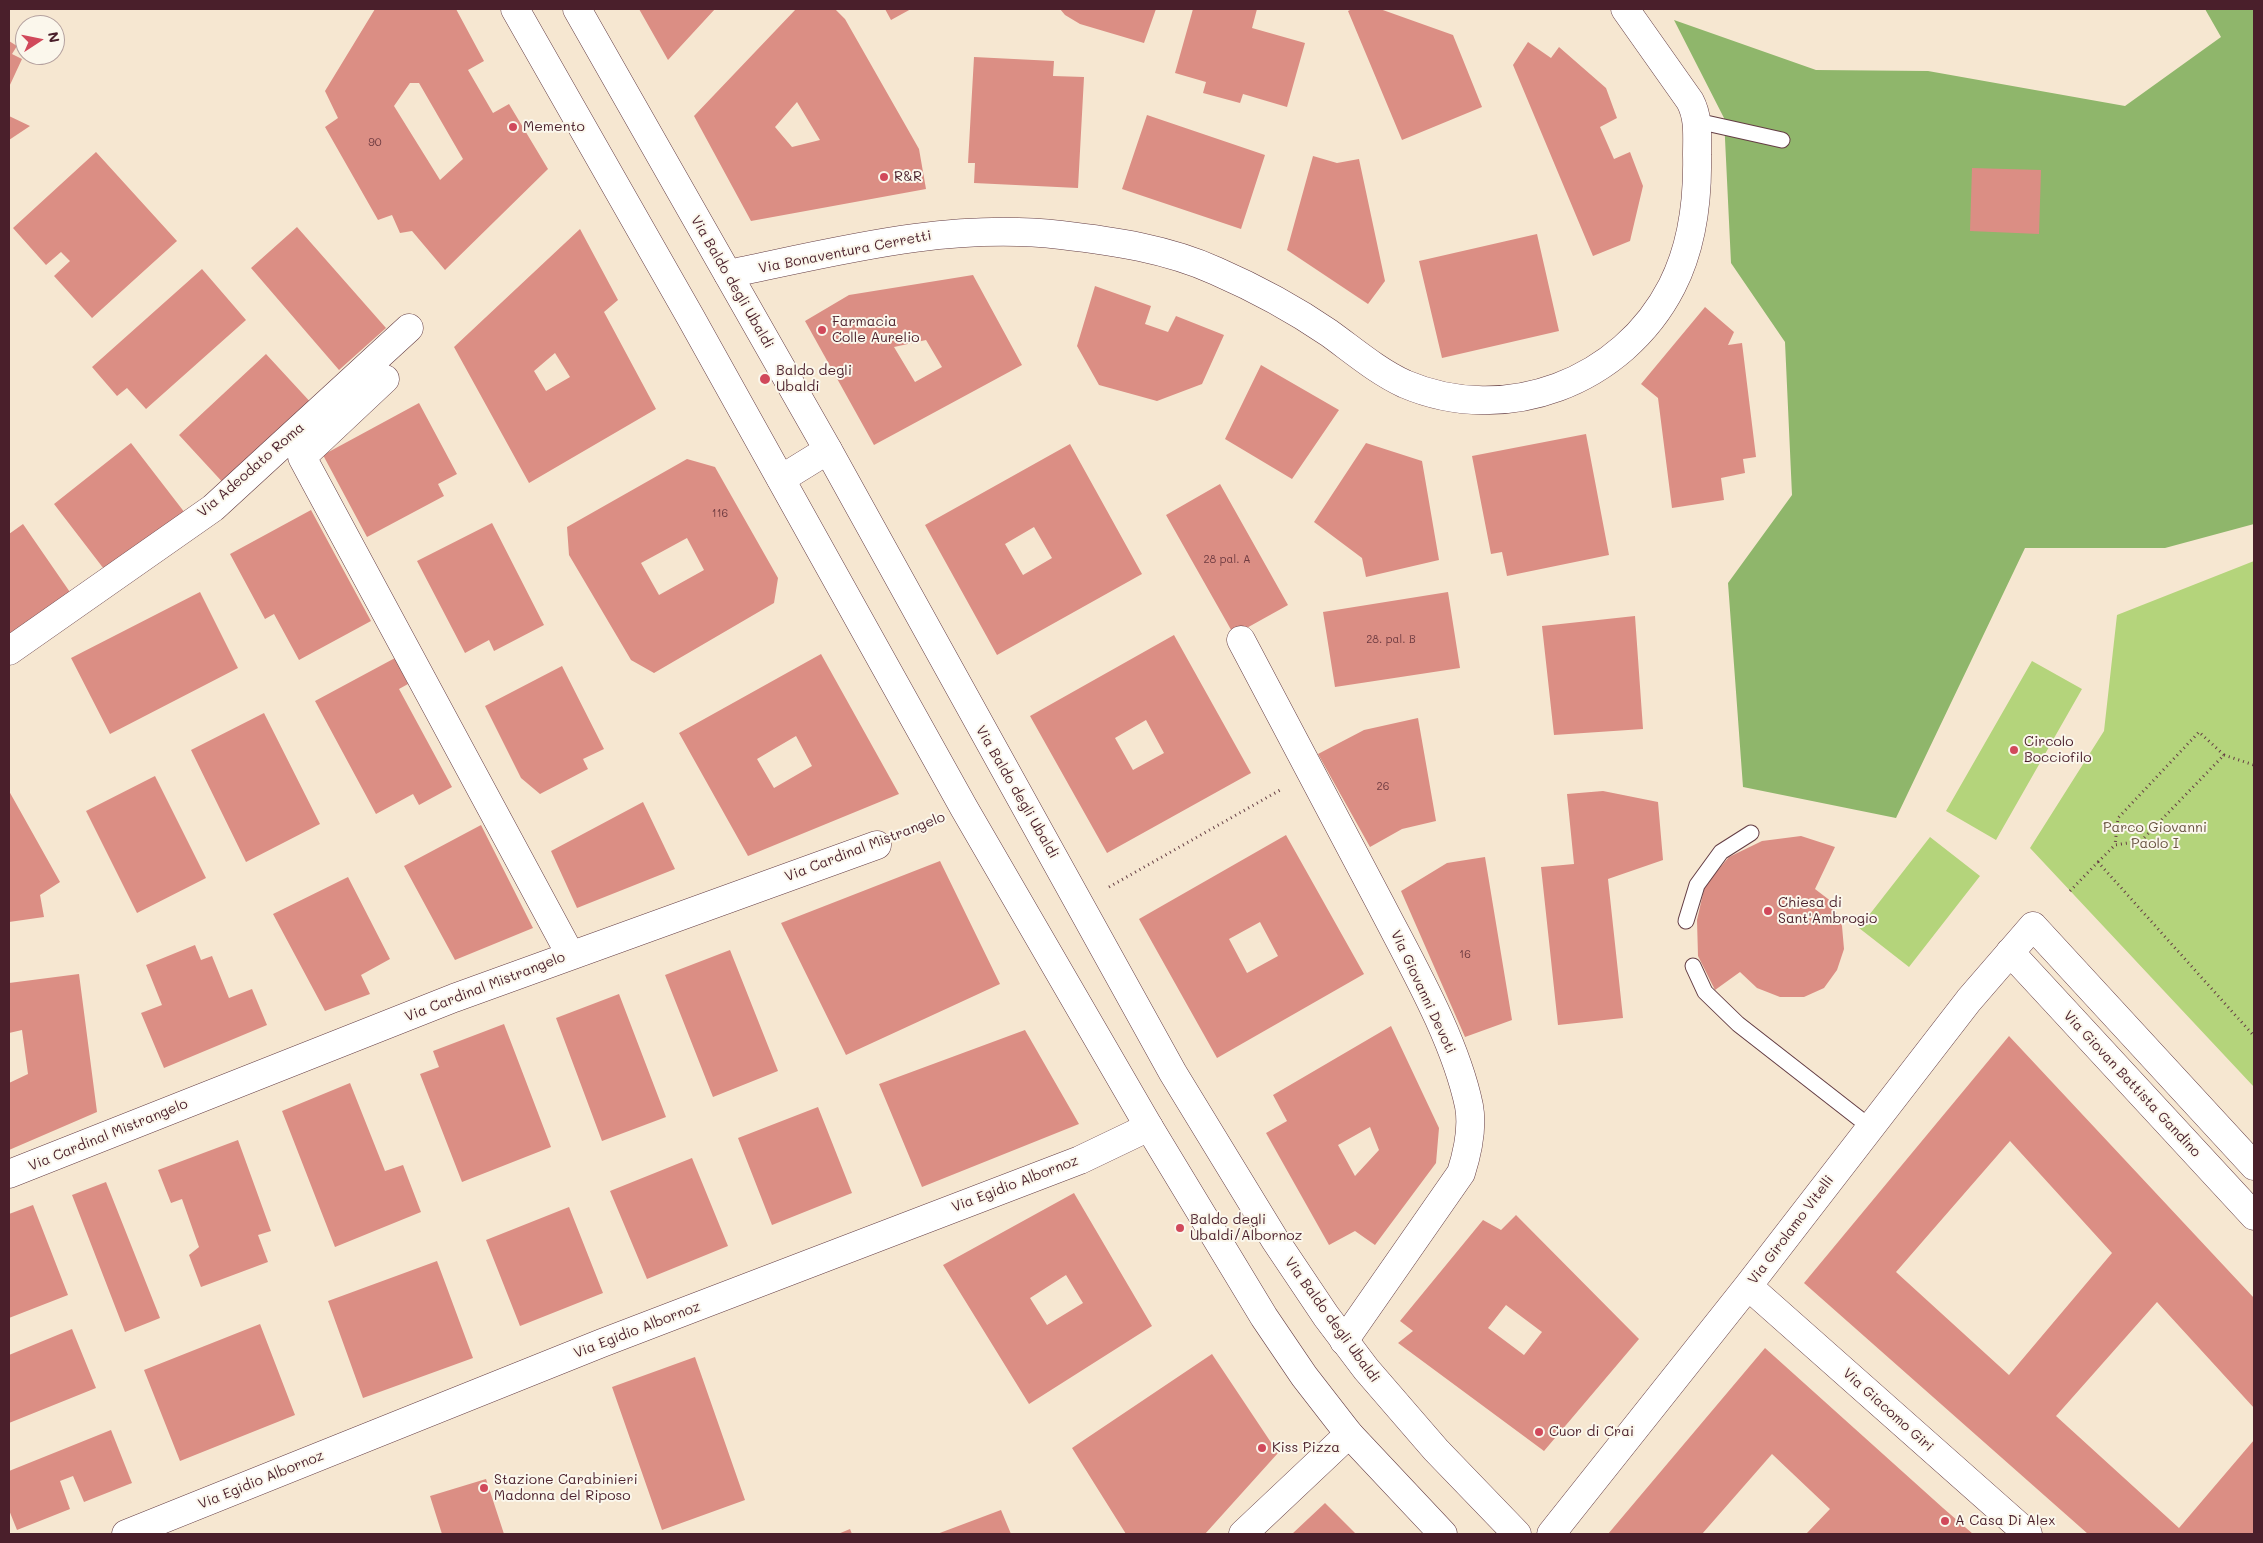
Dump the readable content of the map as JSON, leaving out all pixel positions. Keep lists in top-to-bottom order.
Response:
{
  "streets": {
    "street": [
      "Via Bonaventura Cerretti",
      "Via Baldo degli Ubaldi",
      "Via Adeodato Roma",
      "Via Cardinal Mistrangelo",
      "Via Giovanni Devoti",
      "Via Giovan Battista Gandino",
      "Via Egidio Albornoz",
      "Via Girolamo Vitelli",
      "Via Giacomo Giri"
    ]
  },
  "crossings": [
    ["Via Bonaventura Cerretti", "Via Baldo degli Ubaldi"],
    ["Via Baldo degli Ubaldi", "Via Giovanni Devoti"],
    ["Via Giovan Battista Gandino", "Via Girolamo Vitelli"],
    ["Via Girolamo Vitelli", "Via Giacomo Giri"]
  ],
  "parks": ["Parco Giovanni Paolo I"],
  "places": [
    "Memento",
    "R&R",
    "Farmacia Colle Aurelio",
    "Baldo degli Ubaldi",
    "Circolo Bocciofilo",
    "Chiesa di Sant'Ambrogio",
    "Baldo degli Ubaldi/Albornoz",
    "Cuor di Crai",
    "Kiss Pizza",
    "Stazione Carabinieri Madonna del Riposo",
    "A Casa Di Alex"
  ],
  "house_numbers": [
    "90",
    "116",
    "28 pal. A",
    "28. pal. B",
    "26",
    "16"
  ],
  "north": "right"
}
